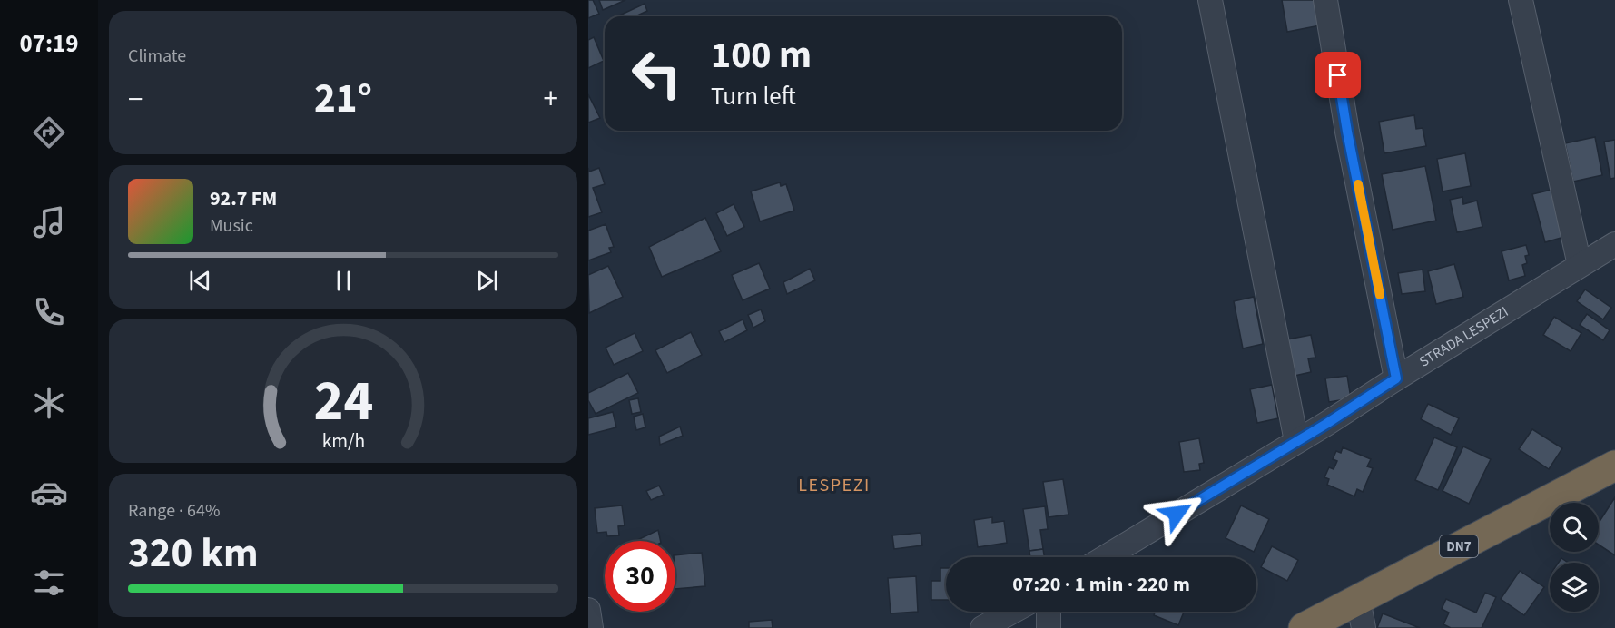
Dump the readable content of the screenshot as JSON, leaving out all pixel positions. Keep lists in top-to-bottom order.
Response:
{
  "streets": {
    "highway": ["DN7"],
    "street": ["STRADA LESPEZI"]
  },
  "districts": ["LESPEZI"],
  "page": {
    "tabs": "07:19",
    "tile": [
      "Climate",
      ["Range · 64%", "320 km"]
    ],
    "turn": ["100 m", "Turn left"],
    "heat": ["−", "21°", "+"],
    "song": ["92.7 FM", "Music"],
    "limit": "30",
    "trip": "07:20 · 1 min · 220 m",
    "gauge": ["24", "km/h"]
  }
}
